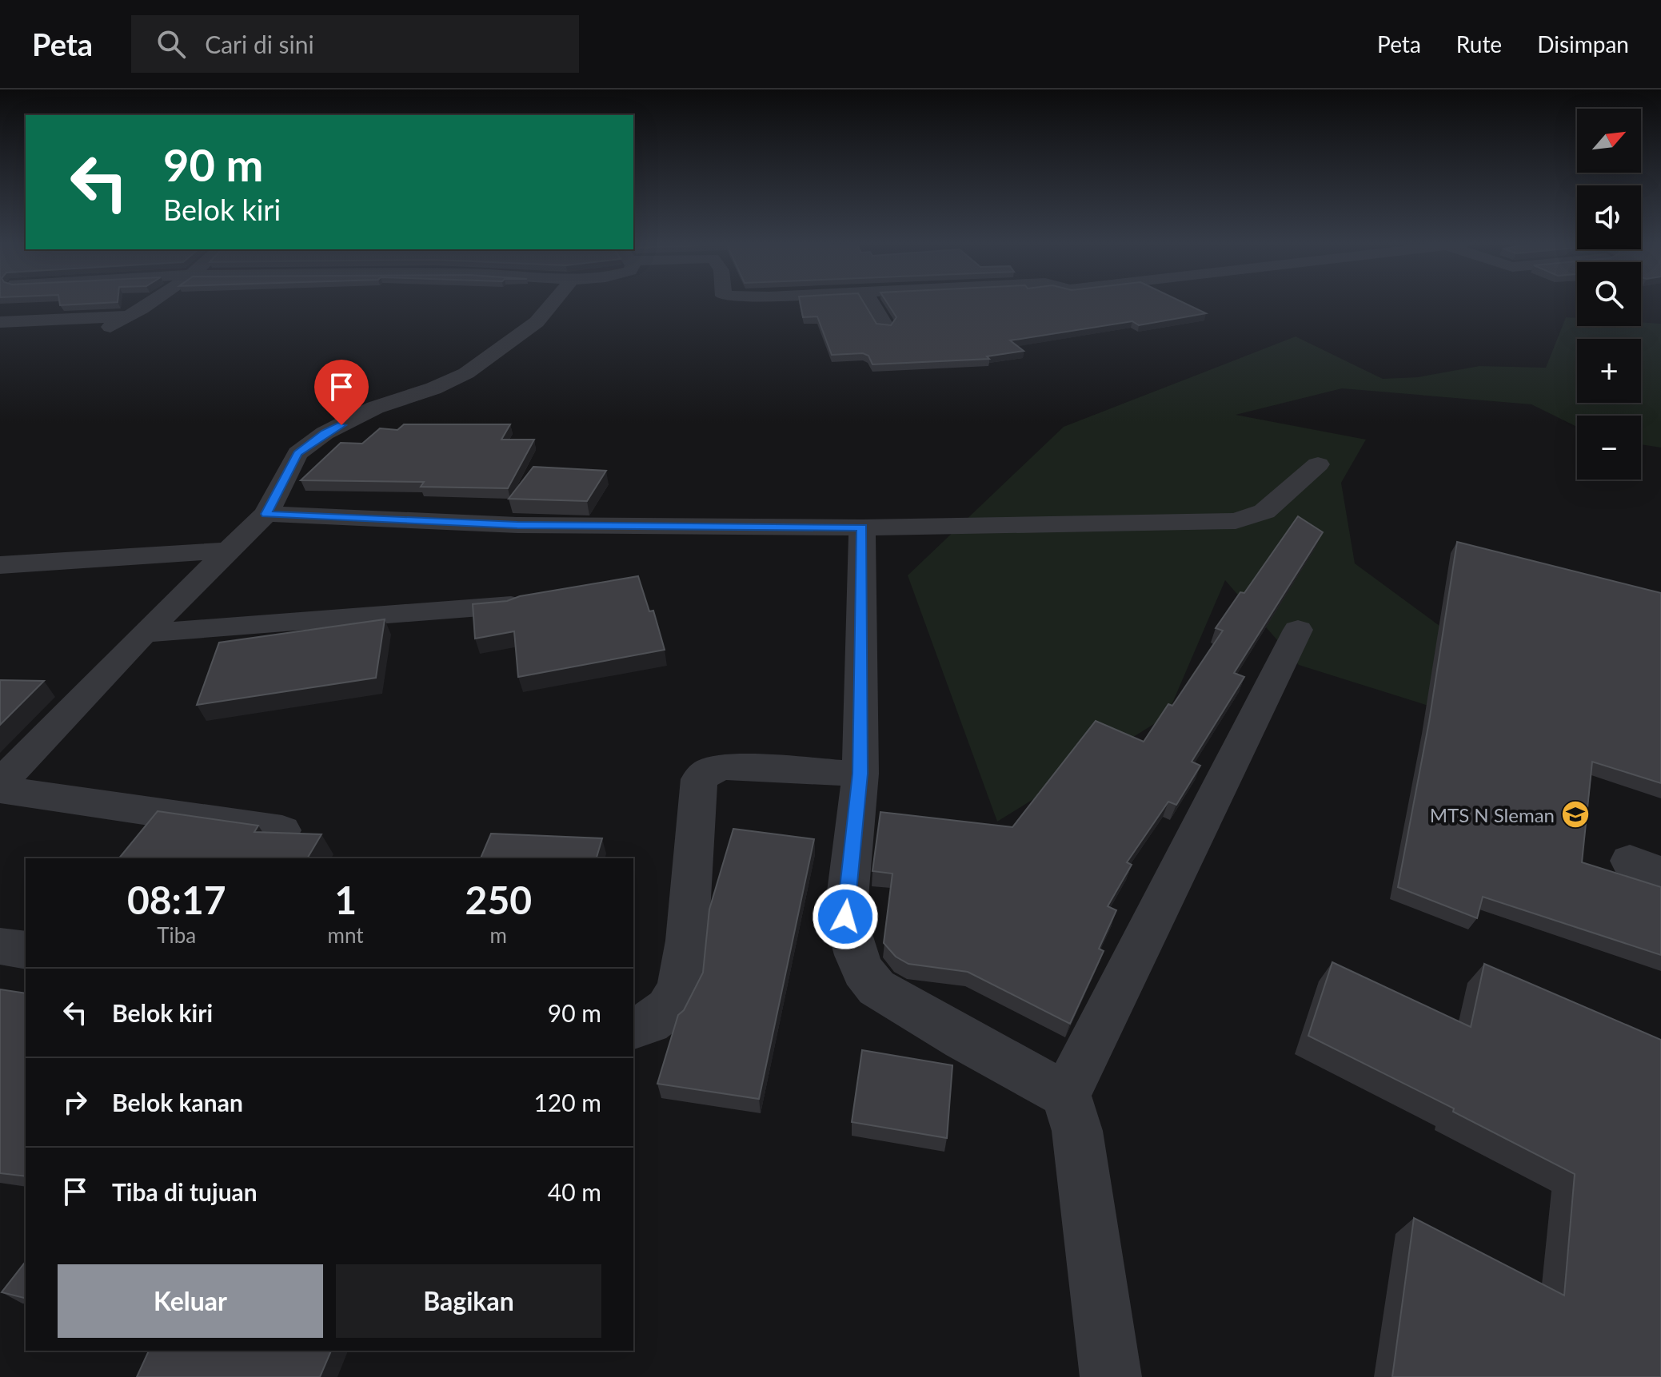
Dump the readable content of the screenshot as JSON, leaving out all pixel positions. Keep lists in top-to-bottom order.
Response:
{
  "places": {
    "school or university": ["MTS N Sleman"]
  },
  "north": "top right",
  "page": {
    "header": "Peta",
    "search": "Cari di sini",
    "nav": ["Peta", "Rute", "Disimpan"],
    "map_buttons": ["+", "−"],
    "turn": ["90 m", "Belok kiri"],
    "eta": [
      "08:17",
      "Tiba",
      "1",
      "mnt",
      "250",
      "m"
    ],
    "list": [
      {
        "name": "Belok kiri",
        "value": "90 m"
      },
      {
        "name": "Belok kanan",
        "value": "120 m"
      },
      {
        "name": "Tiba di tujuan",
        "value": "40 m"
      }
    ],
    "buttons": ["Keluar", "Bagikan"]
  }
}
